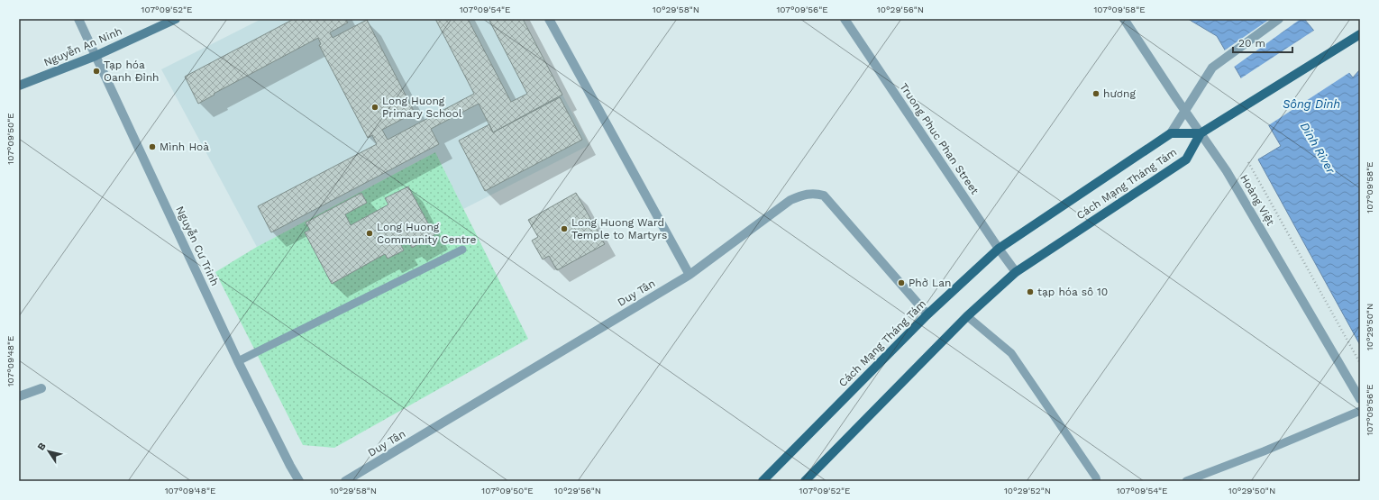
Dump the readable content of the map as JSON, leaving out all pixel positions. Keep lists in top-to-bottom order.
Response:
{
  "streets": {
    "main road": ["Cách Mạng Tháng Tám"],
    "street": [
      "Nguyễn An Ninh",
      "Truong Phuc Phan Street",
      "Hoàng Việt",
      "Nguyễn Cư Trinh",
      "Duy Tân"
    ]
  },
  "crossings": [
    ["Nguyễn An Ninh", "Nguyễn Cư Trinh"],
    ["Truong Phuc Phan Street", "Cách Mạng Tháng Tám"],
    ["Cách Mạng Tháng Tám", "Hoàng Việt"],
    ["Cách Mạng Tháng Tám", "Duy Tân"]
  ],
  "water": ["Sông Dinh", "Dinh River"],
  "places": [
    "Tạp hóa Oanh Đỉnh",
    "hương",
    "Long Huong Primary School",
    "Mình Hoà",
    "Long Huong Ward Temple to Martyrs",
    "Long Huong Community Centre",
    "Phở Lan",
    "tạp hóa sô 10"
  ],
  "scale_bar": "20 m",
  "north": "top left",
  "coordinates": [
    "107°09'52\"E",
    "107°09'54\"E",
    "10°29'58\"N",
    "107°09'56\"E",
    "10°29'56\"N",
    "107°09'58\"E",
    "107°09'50\"E",
    "10°29'50\"N",
    "107°09'48\"E",
    "10°29'52\"N"
  ]
}
